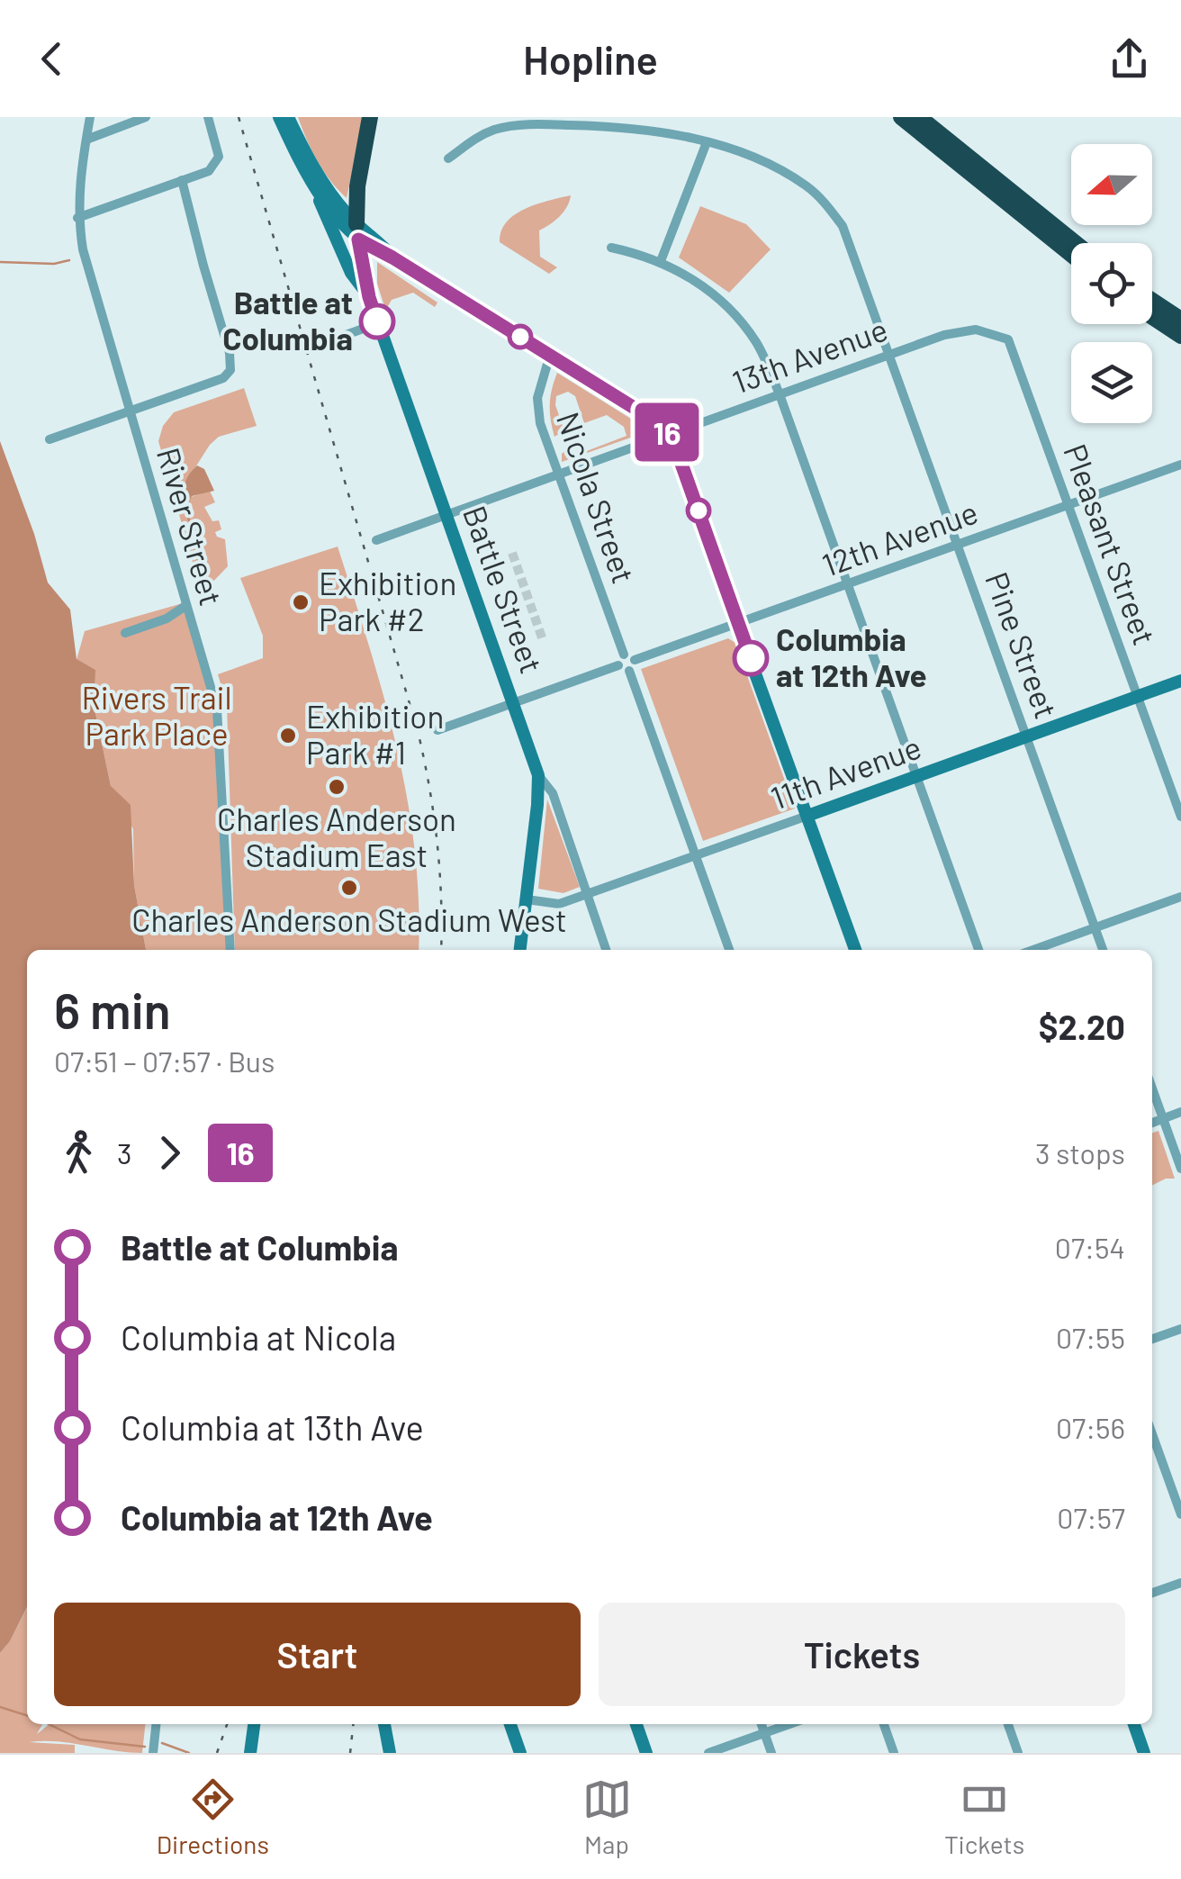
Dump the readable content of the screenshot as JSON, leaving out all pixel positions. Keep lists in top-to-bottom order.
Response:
{
  "streets": {
    "main road": ["Battle Street", "11th Avenue"],
    "street": [
      "13th Avenue",
      "Nicola Street",
      "River Street",
      "12th Avenue",
      "Pleasant Street",
      "Pine Street"
    ]
  },
  "crossings": [
    ["13th Avenue", "Nicola Street"],
    ["13th Avenue", "Pleasant Street"],
    ["13th Avenue", "Battle Street"],
    ["13th Avenue", "Pine Street"],
    ["Nicola Street", "12th Avenue"],
    ["12th Avenue", "Pleasant Street"],
    ["12th Avenue", "Pine Street"],
    ["Pleasant Street", "11th Avenue"],
    ["Battle Street", "11th Avenue"],
    ["Pine Street", "11th Avenue"]
  ],
  "parks": ["Rivers Trail Park Place"],
  "places": [
    "Battle at Columbia",
    "Exhibition Park #2",
    "Columbia at 12th Ave",
    "Exhibition Park #1",
    "Charles Anderson Stadium East",
    "Charles Anderson Stadium West"
  ],
  "lines": ["bus line 16"],
  "north": "left",
  "page": {
    "header": "Hopline",
    "on_map": "16",
    "heading": ["6 min", "07:51 – 07:57 · Bus", "$2.20"],
    "legs": ["3", "16", "3 stops"],
    "list": [
      {
        "name": "Battle at Columbia",
        "value": "07:54"
      },
      {
        "name": "Columbia at Nicola",
        "value": "07:55"
      },
      {
        "name": "Columbia at 13th Ave",
        "value": "07:56"
      },
      {
        "name": "Columbia at 12th Ave",
        "value": "07:57"
      }
    ],
    "buttons": ["Start", "Tickets"],
    "tabs": ["Directions", "Map", "Tickets"]
  }
}
